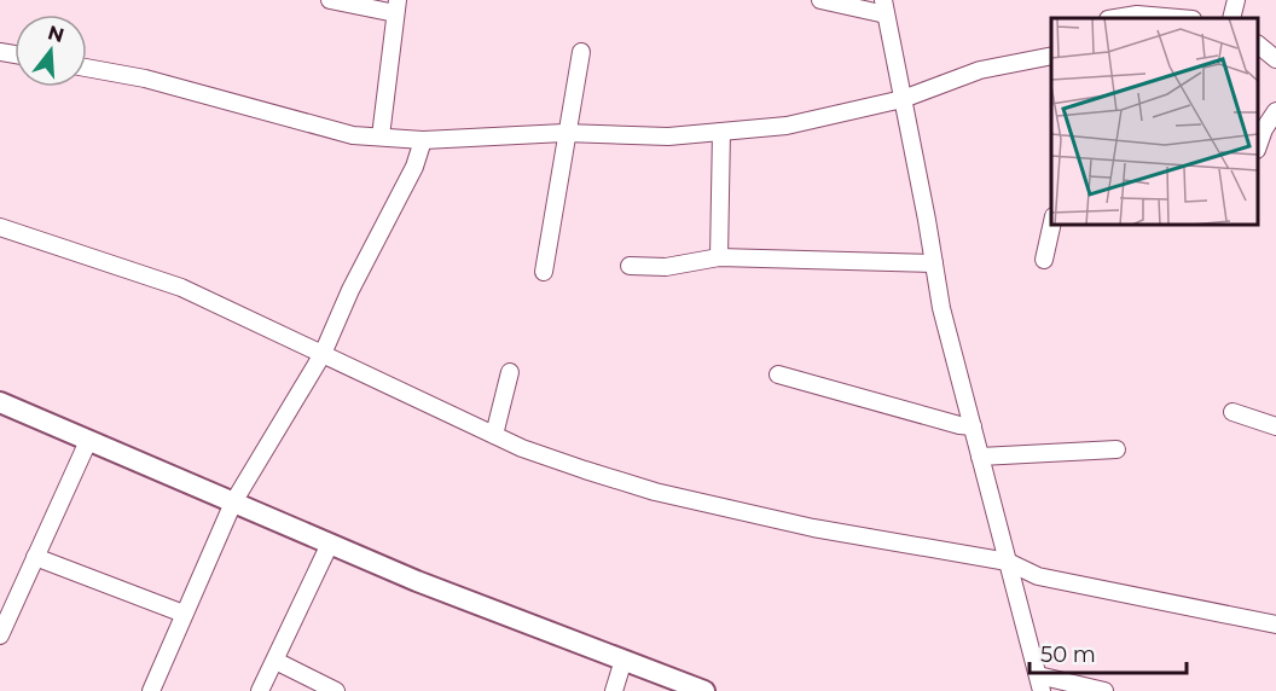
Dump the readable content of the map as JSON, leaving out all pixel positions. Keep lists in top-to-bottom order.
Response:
{
  "scale_bar": "50 m",
  "north": "top"
}
